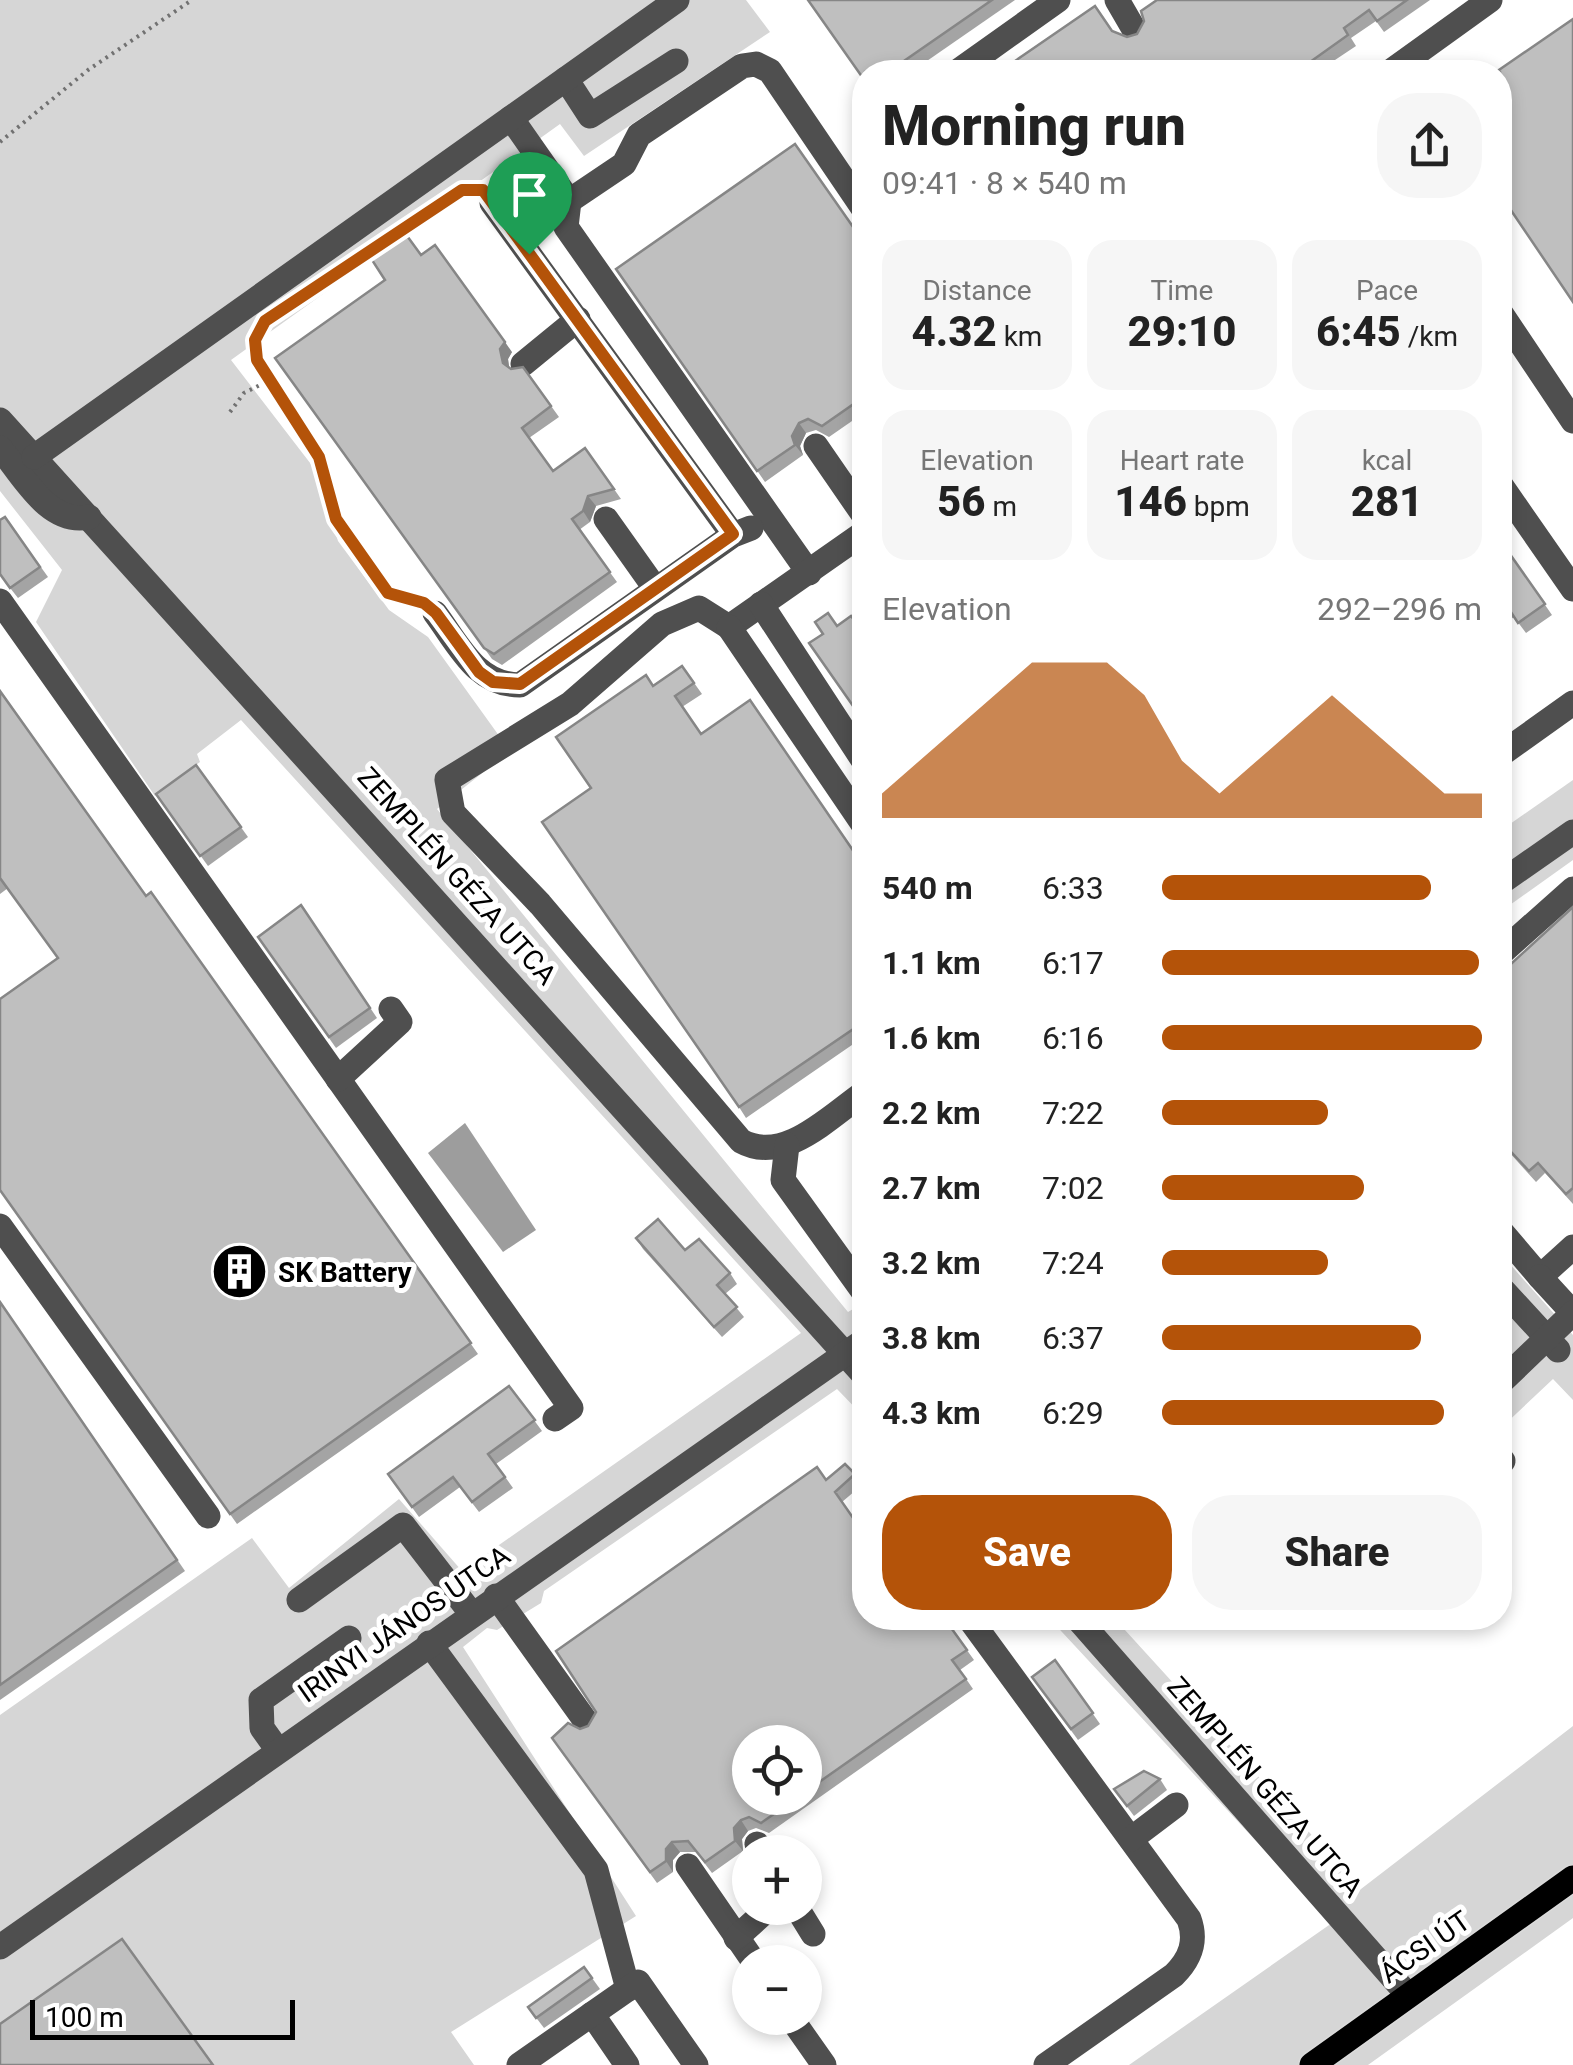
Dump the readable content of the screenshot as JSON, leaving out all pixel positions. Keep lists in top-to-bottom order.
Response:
{
  "streets": {
    "main road": ["ÁCSI ÚT"],
    "street": ["ZEMPLÉN GÉZA UTCA", "IRINYI JÁNOS UTCA"]
  },
  "crossings": [
    ["ZEMPLÉN GÉZA UTCA", "ÁCSI ÚT"]
  ],
  "places": {
    "building": ["SK Battery"]
  },
  "scale_bar": "100 m",
  "page": {
    "heading": ["Morning run", "09:41 · 8 × 540 m"],
    "stats": [
      ["Distance", "4.32 km"],
      ["Time", "29:10"],
      ["Pace", "6:45 /km"],
      ["Elevation", "56 m"],
      ["Heart rate", "146 bpm"],
      ["kcal", "281"]
    ],
    "chart": ["Elevation", "292–296 m"],
    "list": [
      {
        "name": "540 m",
        "note": "6:33"
      },
      {
        "name": "1.1 km",
        "note": "6:17"
      },
      {
        "name": "1.6 km",
        "note": "6:16"
      },
      {
        "name": "2.2 km",
        "note": "7:22"
      },
      {
        "name": "2.7 km",
        "note": "7:02"
      },
      {
        "name": "3.2 km",
        "note": "7:24"
      },
      {
        "name": "3.8 km",
        "note": "6:37"
      },
      {
        "name": "4.3 km",
        "note": "6:29"
      }
    ],
    "buttons": ["Save", "Share"],
    "map_buttons": ["+", "−"],
    "scale": "100 m"
  }
}
